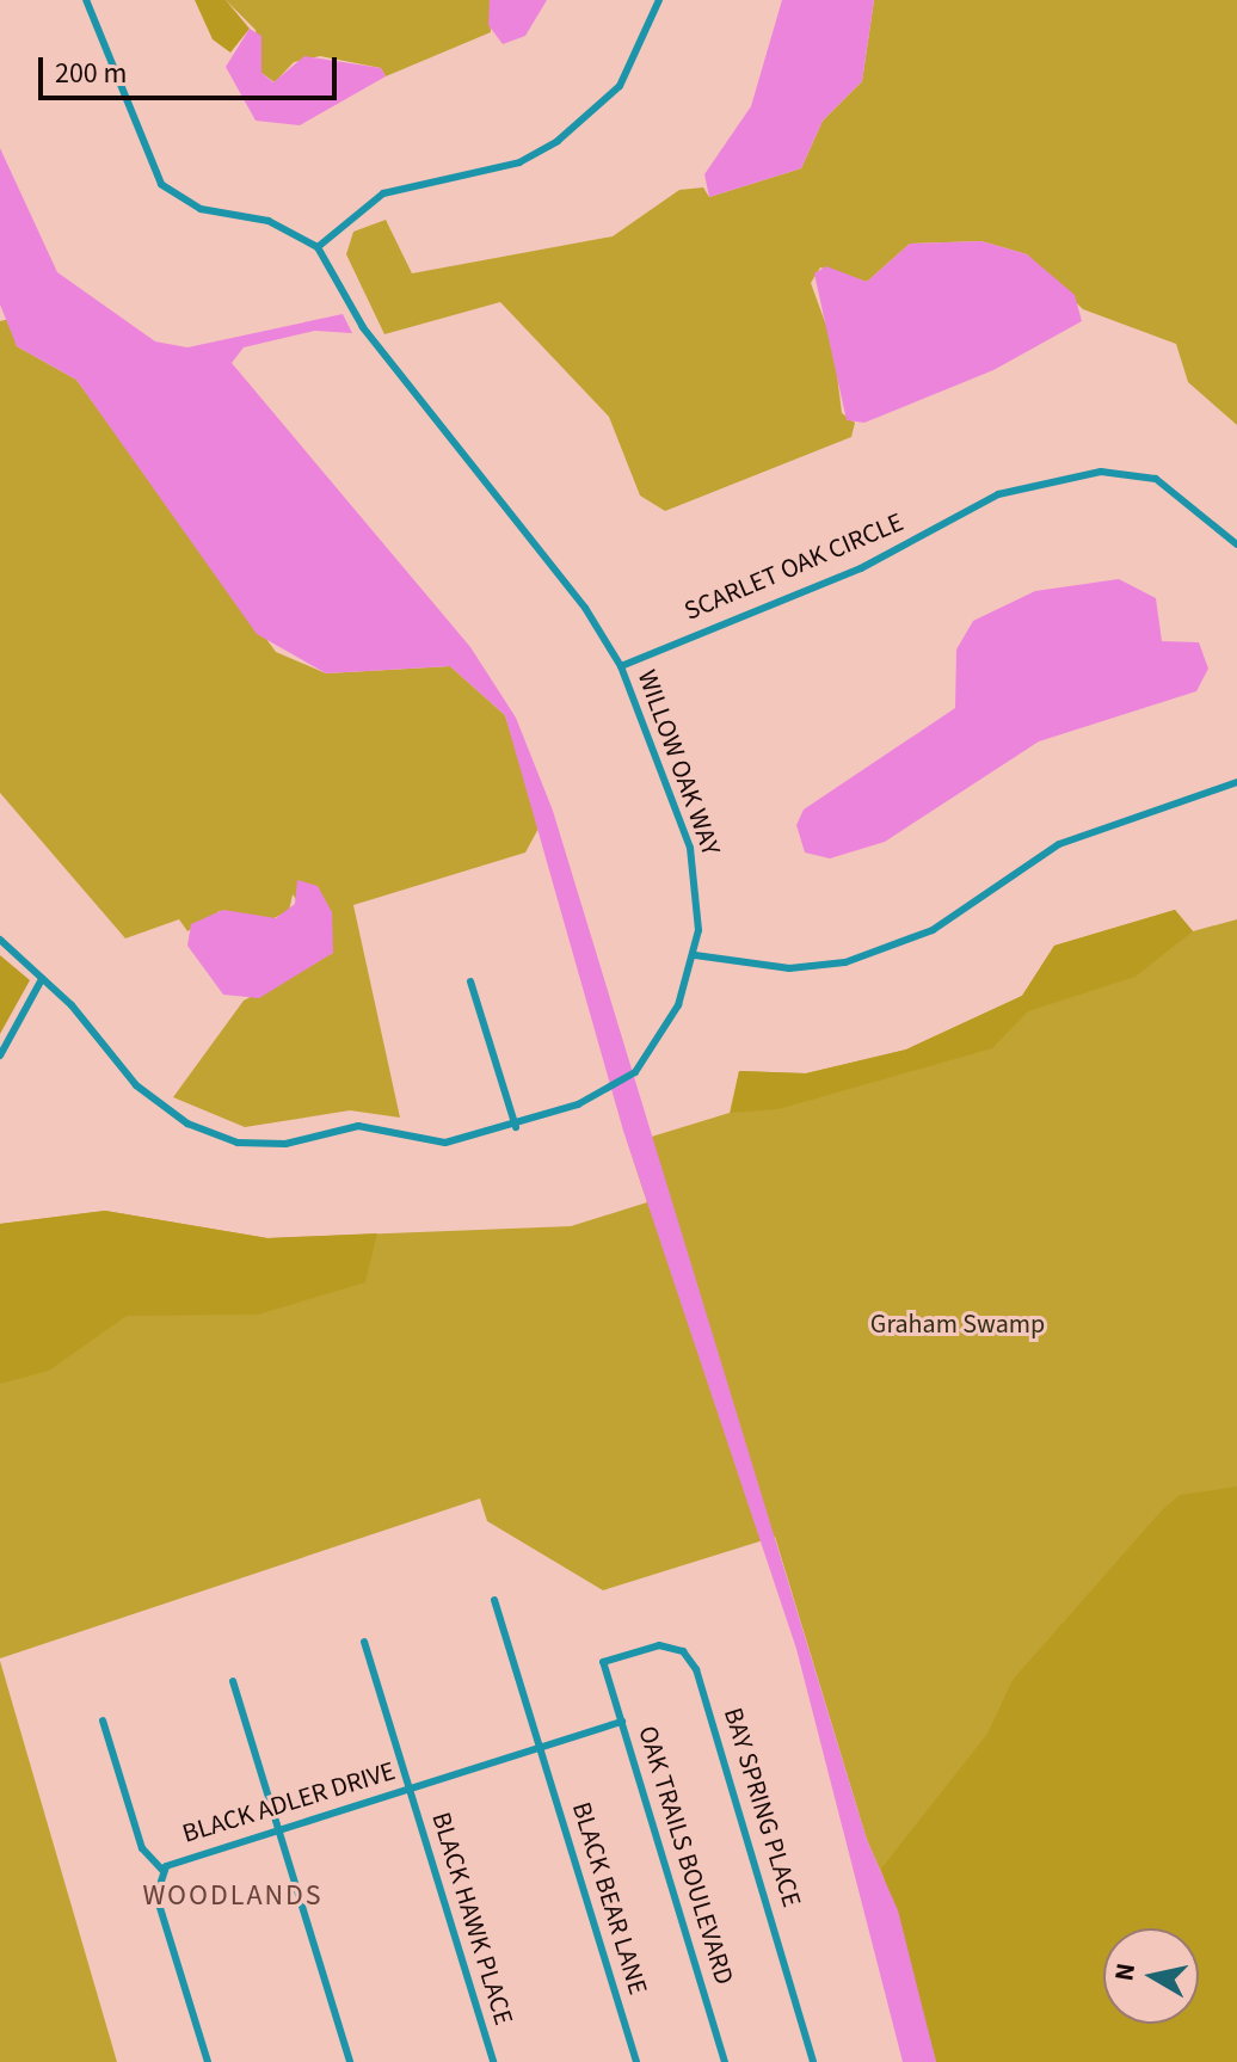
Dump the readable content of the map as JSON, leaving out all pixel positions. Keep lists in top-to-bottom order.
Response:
{
  "streets": {
    "street": [
      "SCARLET OAK CIRCLE",
      "WILLOW OAK WAY",
      "BLACK ADLER DRIVE",
      "BAY SPRING PLACE",
      "OAK TRAILS BOULEVARD",
      "BLACK BEAR LANE",
      "BLACK HAWK PLACE"
    ]
  },
  "crossings": [
    ["SCARLET OAK CIRCLE", "WILLOW OAK WAY"],
    ["BLACK ADLER DRIVE", "OAK TRAILS BOULEVARD"],
    ["BLACK ADLER DRIVE", "BLACK BEAR LANE"],
    ["BLACK ADLER DRIVE", "BLACK HAWK PLACE"],
    ["BAY SPRING PLACE", "OAK TRAILS BOULEVARD"]
  ],
  "districts": ["WOODLANDS"],
  "parks": ["Graham Swamp"],
  "scale_bar": "200 m",
  "north": "left"
}
